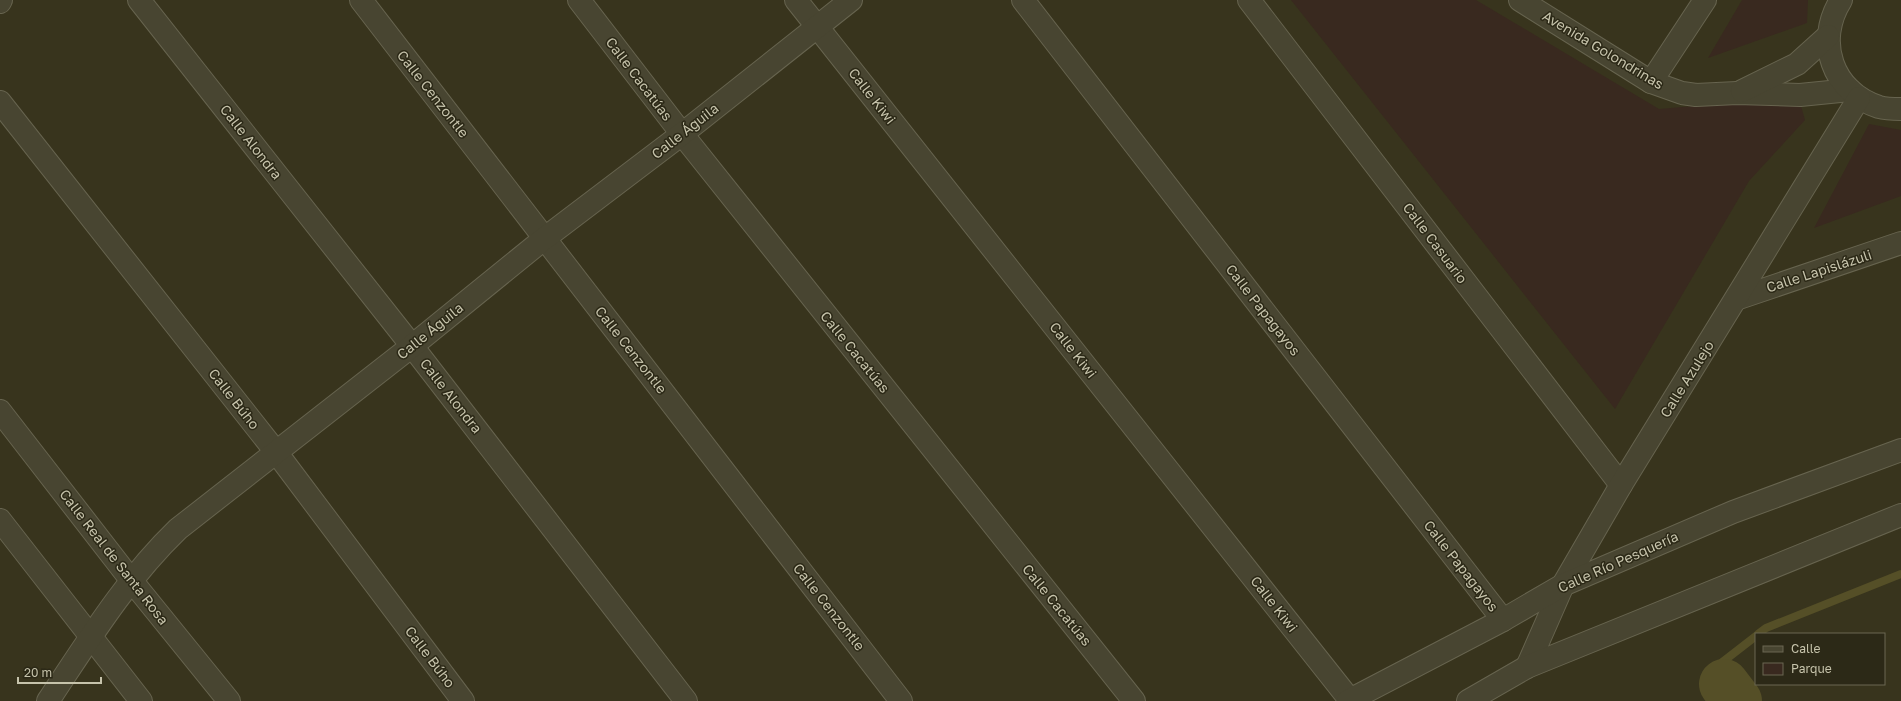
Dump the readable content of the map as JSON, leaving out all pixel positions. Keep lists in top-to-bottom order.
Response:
{
  "streets": {
    "street": [
      "Avenida Golondrinas",
      "Calle Cacatúas",
      "Calle Cenzontle",
      "Calle Kiwi",
      "Calle Águila",
      "Calle Alondra",
      "Calle Casuario",
      "Calle Lapislázuli",
      "Calle Papagayos",
      "Calle Azulejo",
      "Calle Búho",
      "Calle Real de Santa Rosa",
      "Calle Río Pesquería"
    ]
  },
  "crossings": [
    ["Avenida Golondrinas", "Calle Azulejo"],
    ["Calle Cacatúas", "Calle Águila"],
    ["Calle Cenzontle", "Calle Águila"],
    ["Calle Kiwi", "Calle Águila"],
    ["Calle Kiwi", "Calle Río Pesquería"],
    ["Calle Águila", "Calle Alondra"],
    ["Calle Águila", "Calle Búho"],
    ["Calle Águila", "Calle Real de Santa Rosa"],
    ["Calle Casuario", "Calle Azulejo"],
    ["Calle Lapislázuli", "Calle Azulejo"],
    ["Calle Papagayos", "Calle Río Pesquería"],
    ["Calle Azulejo", "Calle Río Pesquería"]
  ],
  "legend": ["Calle", "Parque"],
  "scale_bar": "20 m"
}
